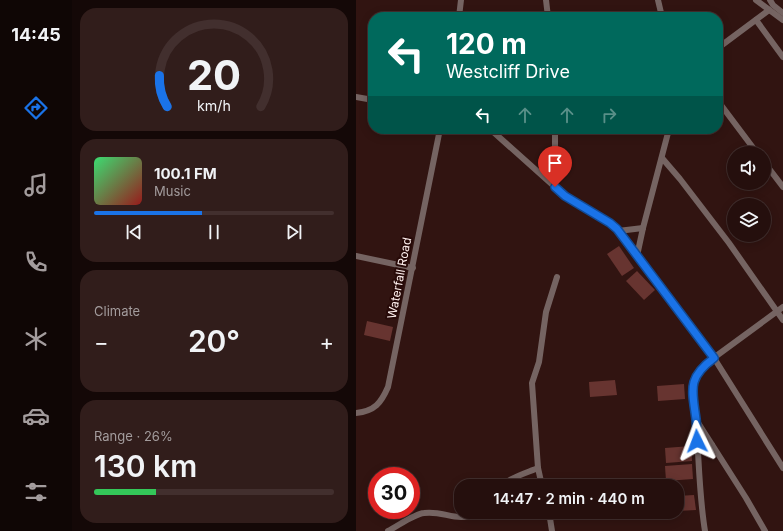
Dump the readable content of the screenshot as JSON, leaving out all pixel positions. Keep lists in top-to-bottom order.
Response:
{
  "streets": {
    "street": ["Waterfall Road"]
  },
  "page": {
    "tabs": "14:45",
    "turn": ["120 m", "Westcliff Drive"],
    "song": ["100.1 FM", "Music"],
    "tile": [
      "Climate",
      ["Range · 26%", "130 km"]
    ],
    "heat": ["−", "20°", "+"],
    "limit": "30",
    "trip": "14:47 · 2 min · 440 m",
    "gauge": ["20", "km/h"]
  }
}
